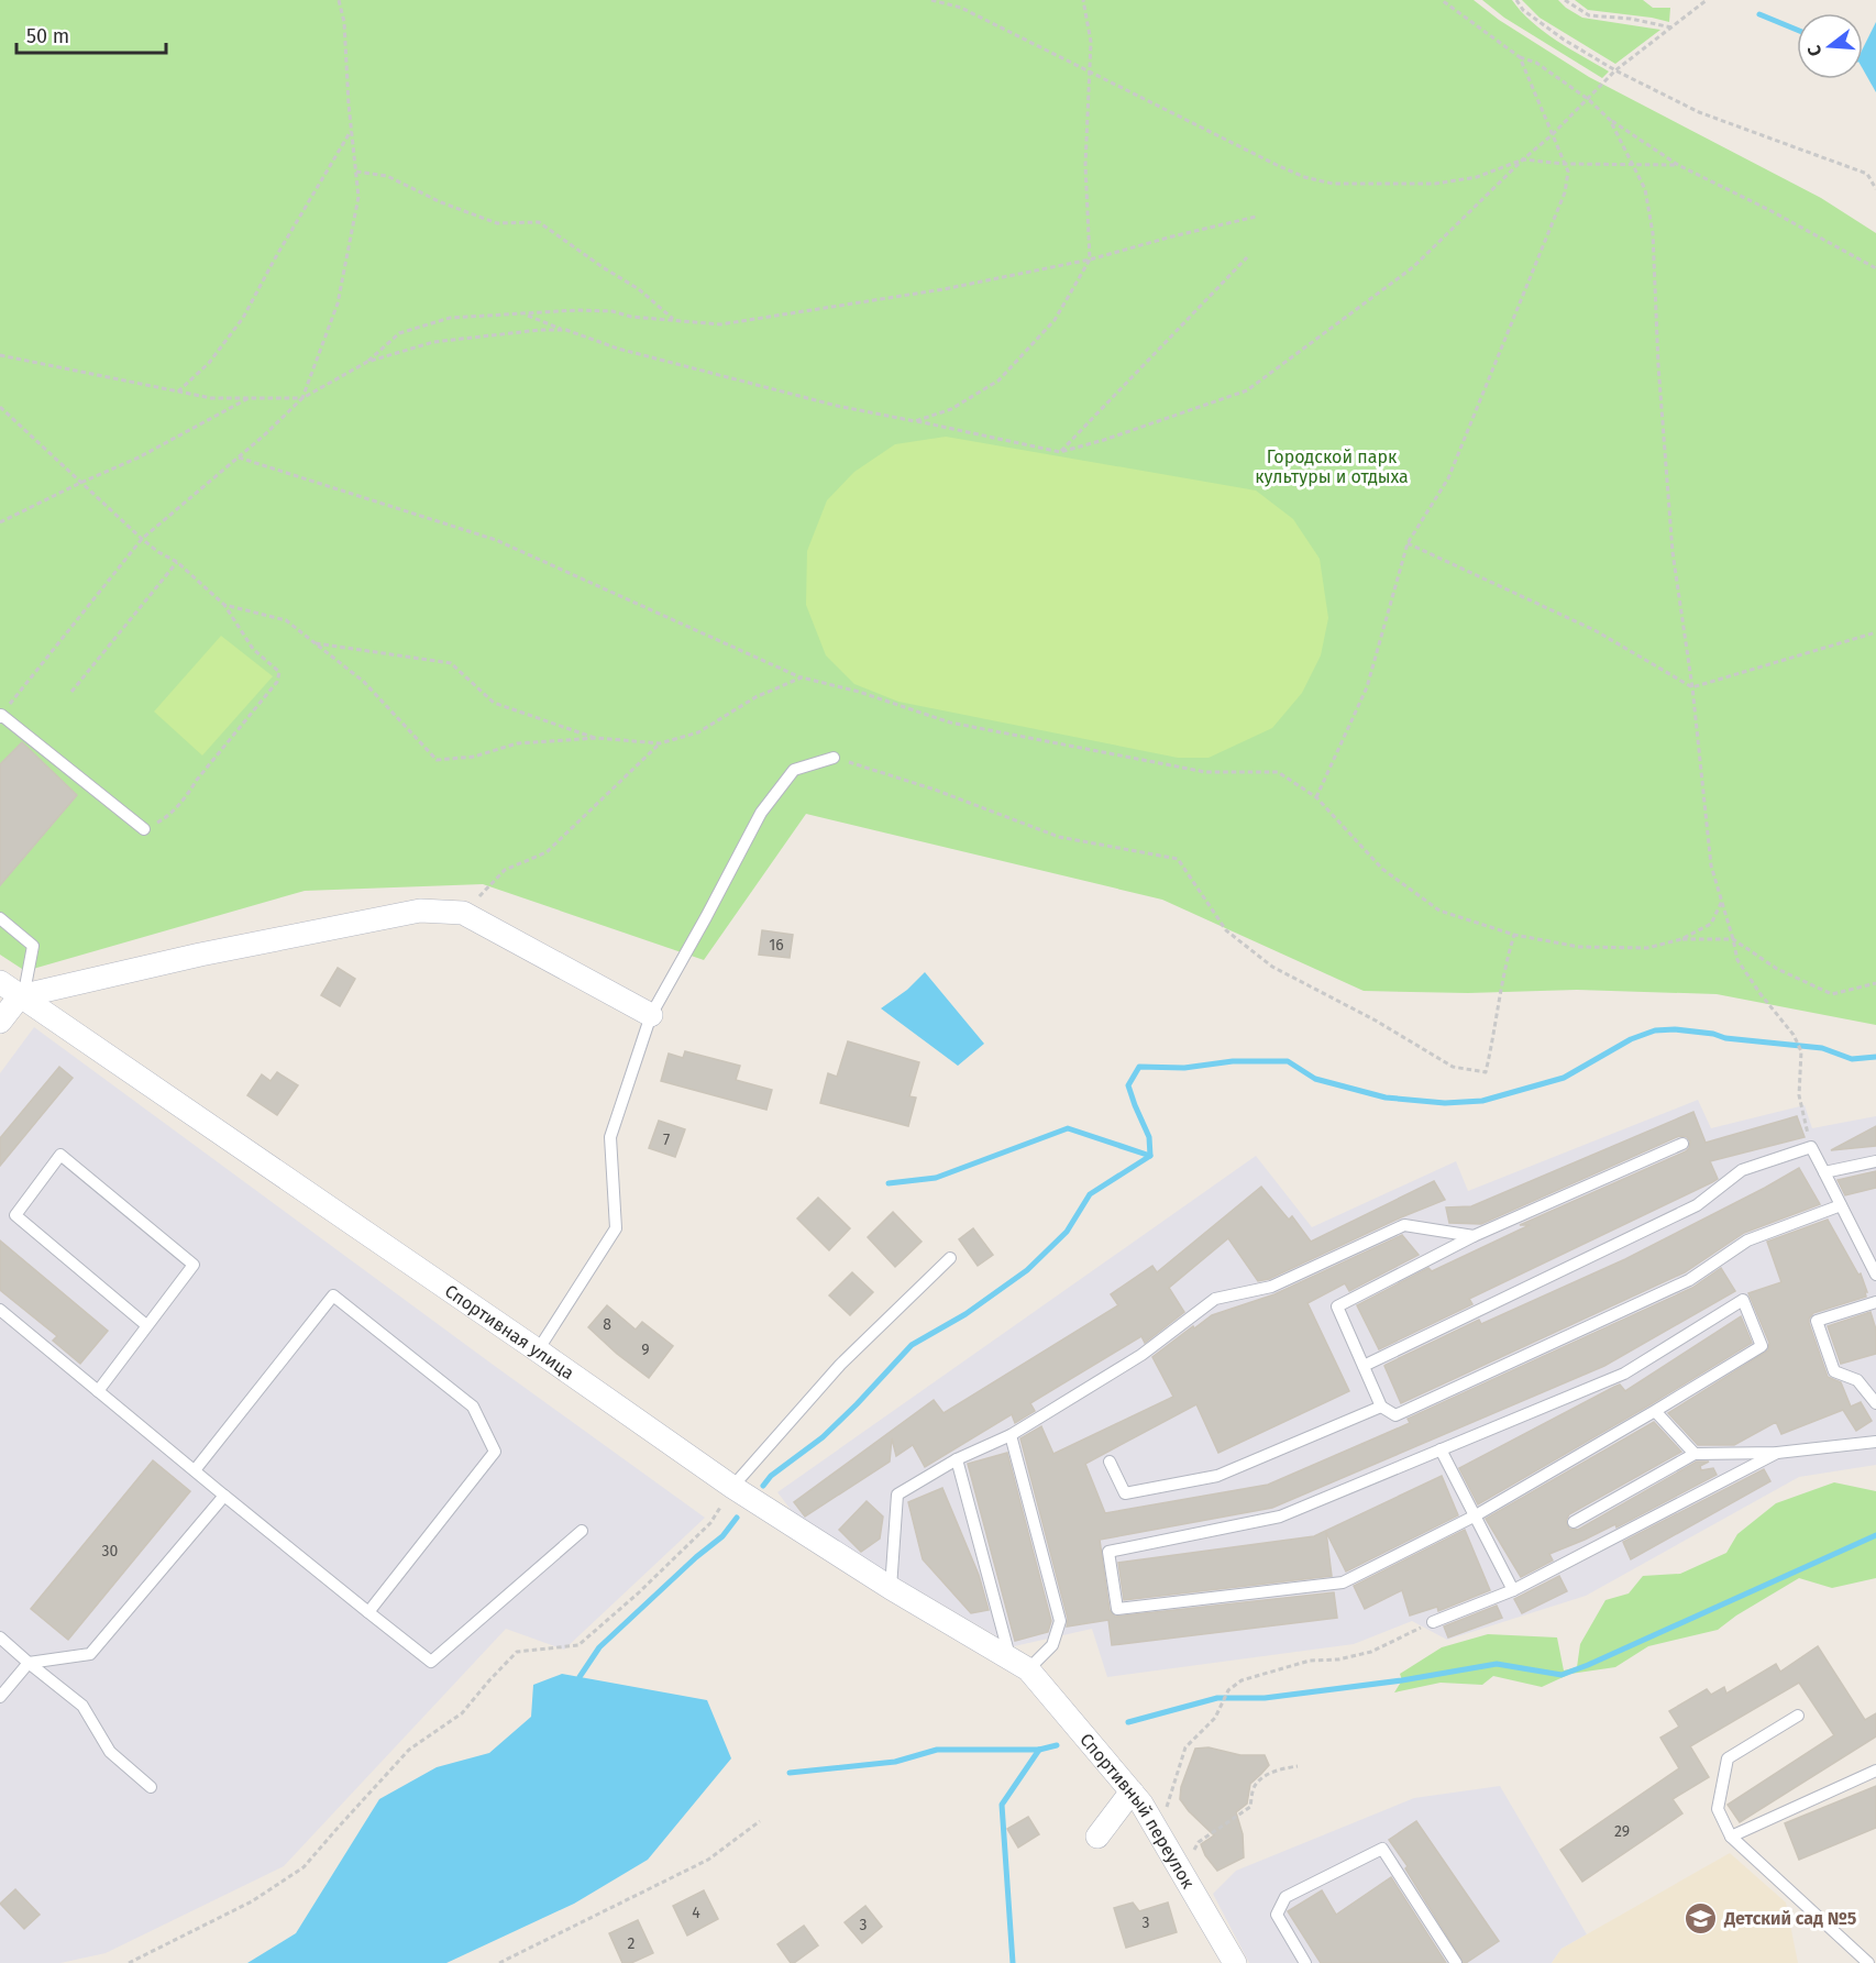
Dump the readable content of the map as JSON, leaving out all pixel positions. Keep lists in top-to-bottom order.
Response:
{
  "streets": {
    "street": ["Спортивная улица", "Спортивный переулок"]
  },
  "crossings": [
    ["Спортивная улица", "Спортивный переулок"]
  ],
  "parks": ["Городской парк культуры и отдыха"],
  "places": {
    "school or university": ["Детский сад №5"]
  },
  "house_numbers": [
    "16",
    "7",
    "8",
    "9",
    "30",
    "29",
    "4",
    "3",
    "3",
    "2"
  ],
  "scale_bar": "50 m",
  "north": "left"
}
